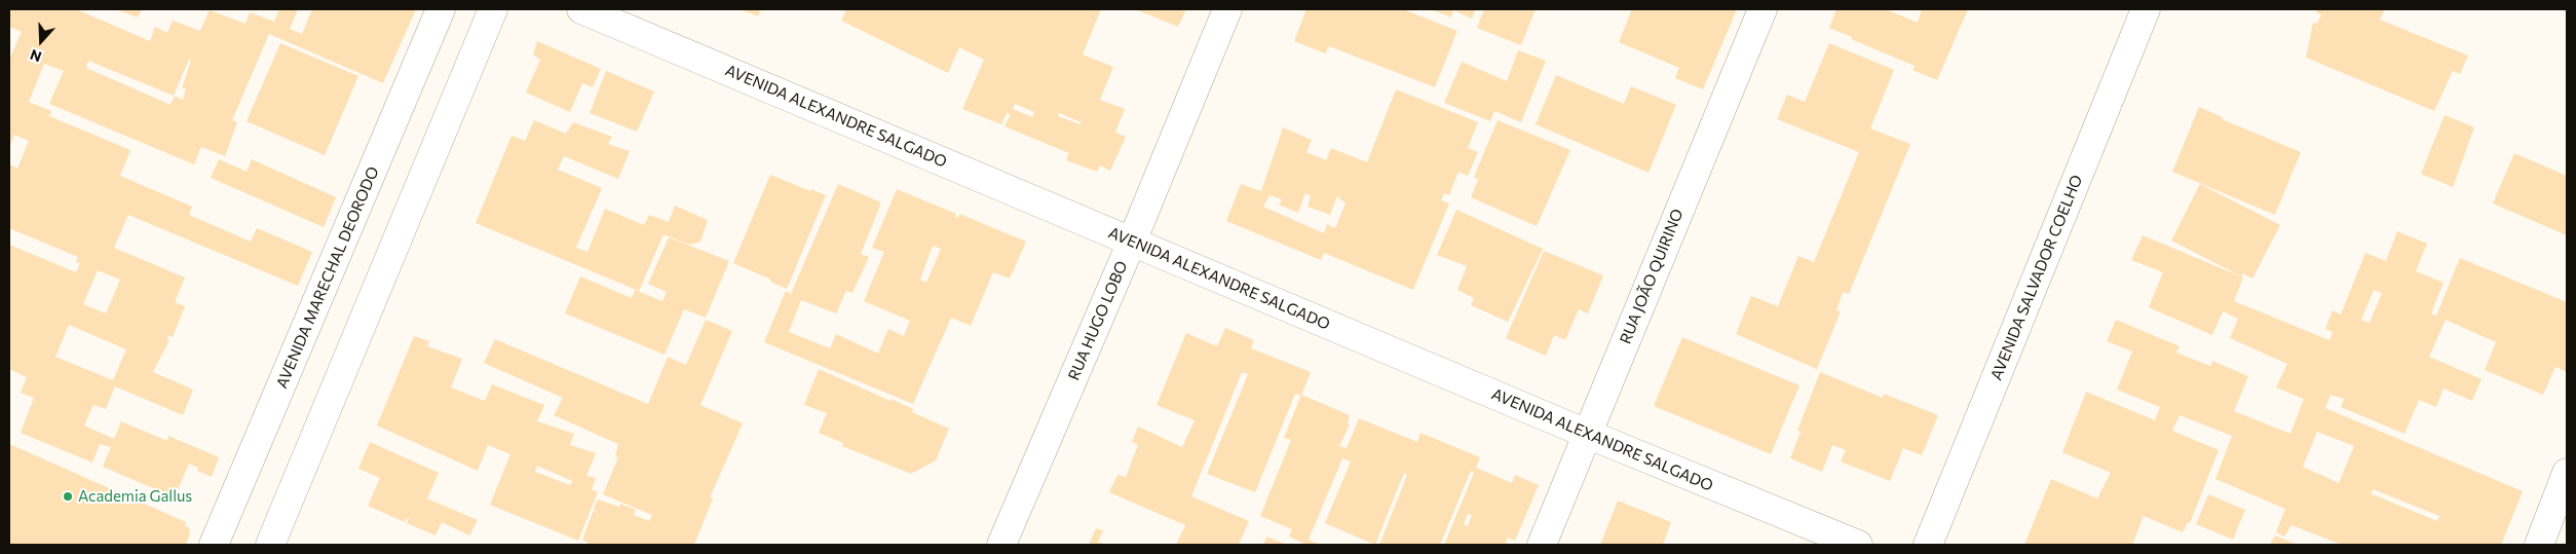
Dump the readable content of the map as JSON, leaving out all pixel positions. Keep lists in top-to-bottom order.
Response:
{
  "streets": {
    "street": [
      "AVENIDA ALEXANDRE SALGADO",
      "RUA JOÃO QUIRINO",
      "AVENIDA MARECHAL DEORODO",
      "AVENIDA SALVADOR COELHO",
      "RUA HUGO LOBO"
    ]
  },
  "crossings": [
    ["AVENIDA ALEXANDRE SALGADO", "RUA JOÃO QUIRINO"],
    ["AVENIDA ALEXANDRE SALGADO", "RUA HUGO LOBO"]
  ],
  "places": ["Academia Gallus"],
  "north": "bottom"
}
